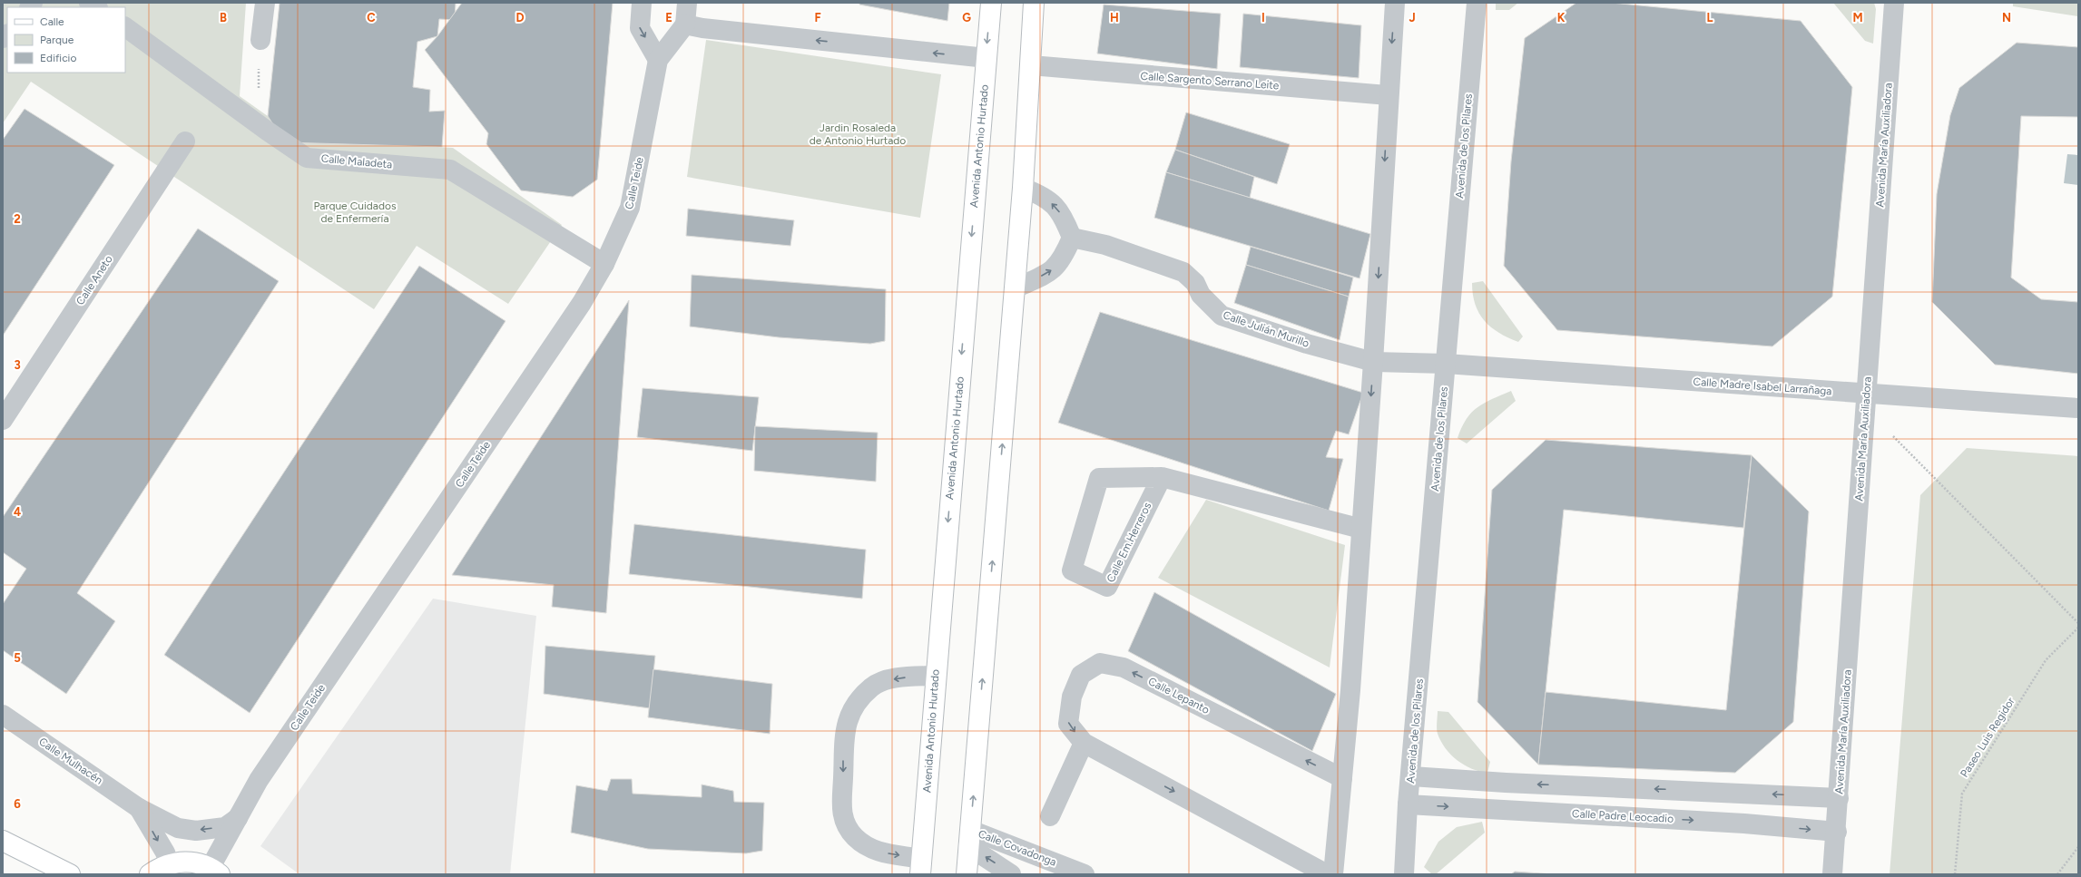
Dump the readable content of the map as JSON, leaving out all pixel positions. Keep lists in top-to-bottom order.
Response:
{
  "streets": {
    "main road": ["Avenida Antonio Hurtado"],
    "street": [
      "Calle Sargento Serrano Leite",
      "Avenida María Auxiliadora",
      "Avenida de los Pilares",
      "Calle Maladeta",
      "Calle Teide",
      "Calle Aneto",
      "Calle Julián Murillo",
      "Calle Madre Isabel Larrañaga",
      "Calle Em.Herreros",
      "Calle Lepanto",
      "Calle Mulhacén",
      "Calle Padre Leocadio",
      "Calle Covadonga"
    ],
    "path": ["Paseo Luis Regidor"]
  },
  "crossings": [
    ["Avenida María Auxiliadora", "Calle Madre Isabel Larrañaga"],
    ["Avenida María Auxiliadora", "Calle Padre Leocadio"],
    ["Avenida de los Pilares", "Calle Julián Murillo"],
    ["Avenida de los Pilares", "Calle Madre Isabel Larrañaga"],
    ["Avenida de los Pilares", "Calle Padre Leocadio"],
    ["Calle Maladeta", "Calle Teide"],
    ["Calle Teide", "Calle Mulhacén"],
    ["Calle Julián Murillo", "Calle Madre Isabel Larrañaga"]
  ],
  "parks": ["Jardin Rosaleda de Antonio Hurtado", "Parque Cuidados de Enfermería"],
  "legend": ["Calle", "Parque", "Edificio"],
  "grid": {
    "columns": [
      "B",
      "C",
      "D",
      "E",
      "F",
      "G",
      "H",
      "I",
      "J",
      "K",
      "L",
      "M",
      "N"
    ],
    "rows": [
      "2",
      "3",
      "4",
      "5",
      "6"
    ]
  }
}
